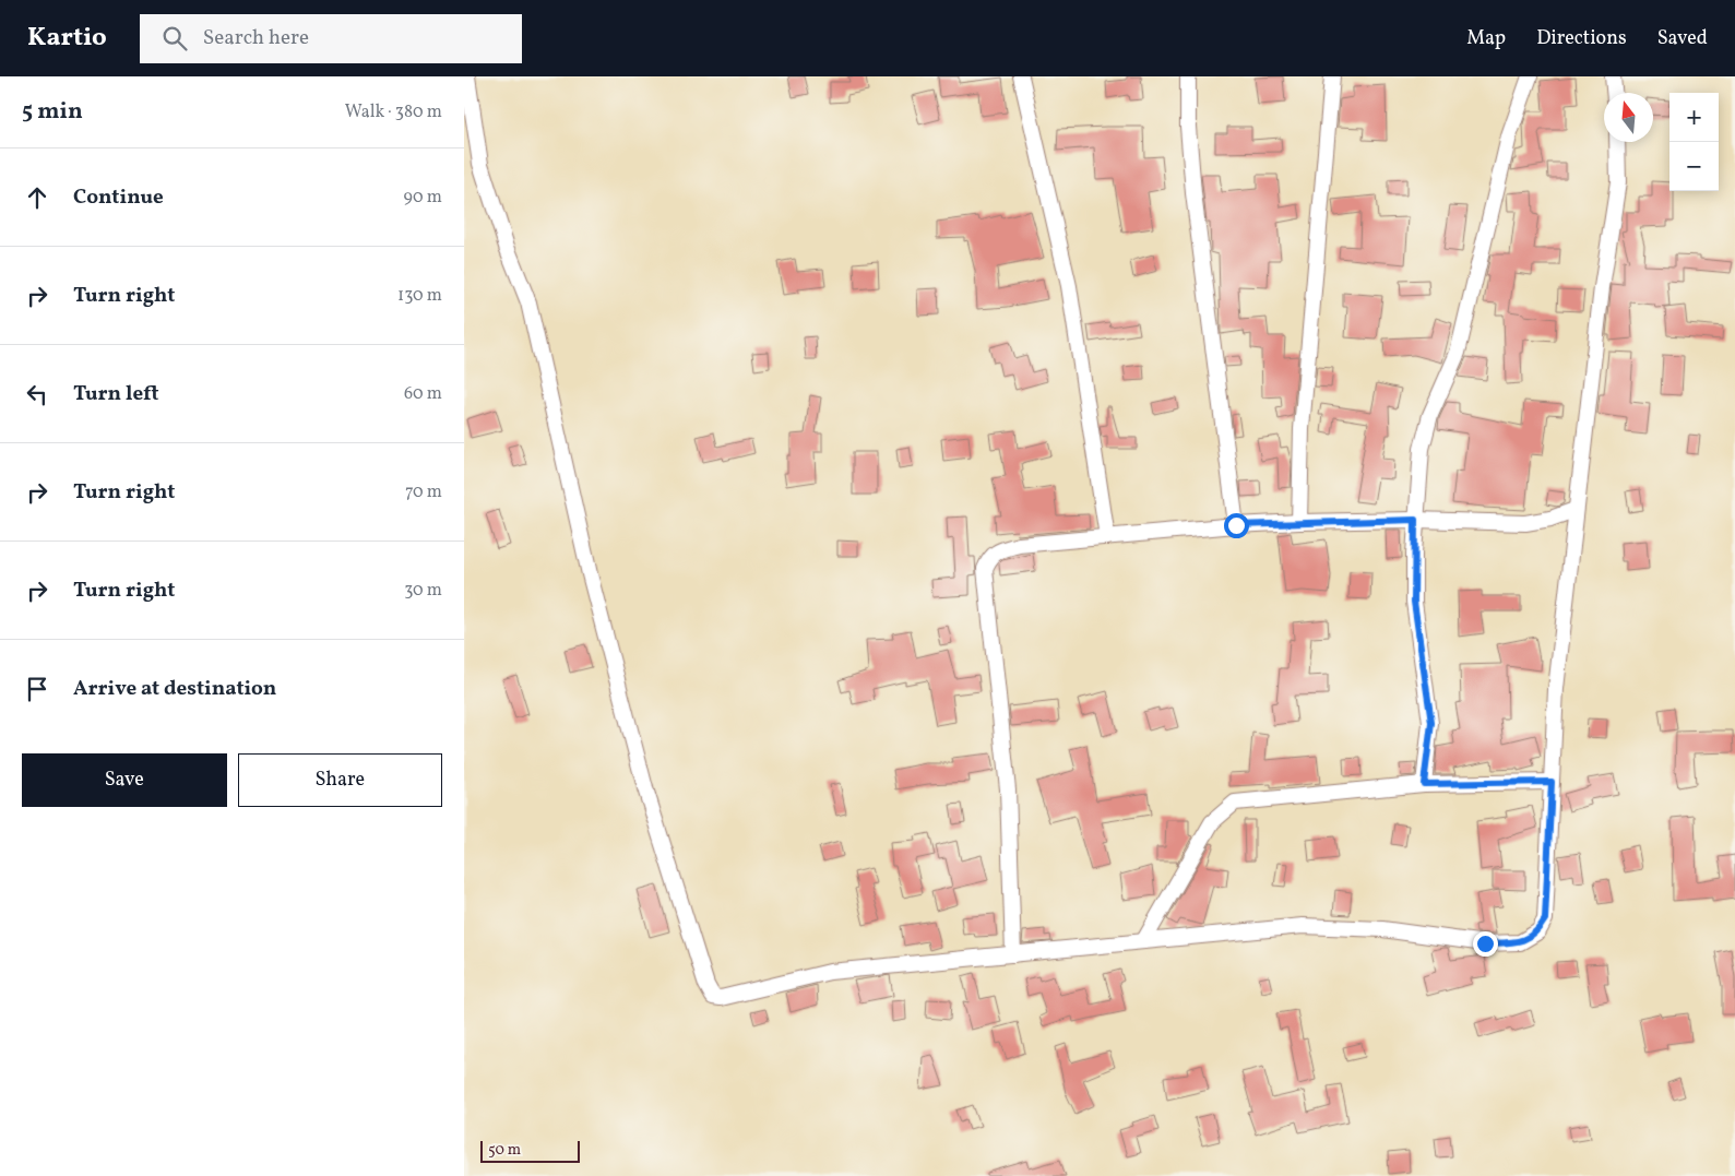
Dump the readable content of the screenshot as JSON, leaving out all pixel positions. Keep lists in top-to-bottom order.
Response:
{
  "scale_bar": "50 m",
  "north": "top",
  "page": {
    "header": "Kartio",
    "search": "Search here",
    "nav": ["Map", "Directions", "Saved"],
    "heading": ["5 min", "Walk · 380 m"],
    "map_buttons": ["+", "−"],
    "list": [
      ["Continue", "90 m"],
      ["Turn right", "130 m"],
      ["Turn left", "60 m"],
      ["Turn right", "70 m"],
      ["Turn right", "30 m"],
      "Arrive at destination"
    ],
    "buttons": ["Save", "Share"],
    "scale": "50 m"
  }
}
